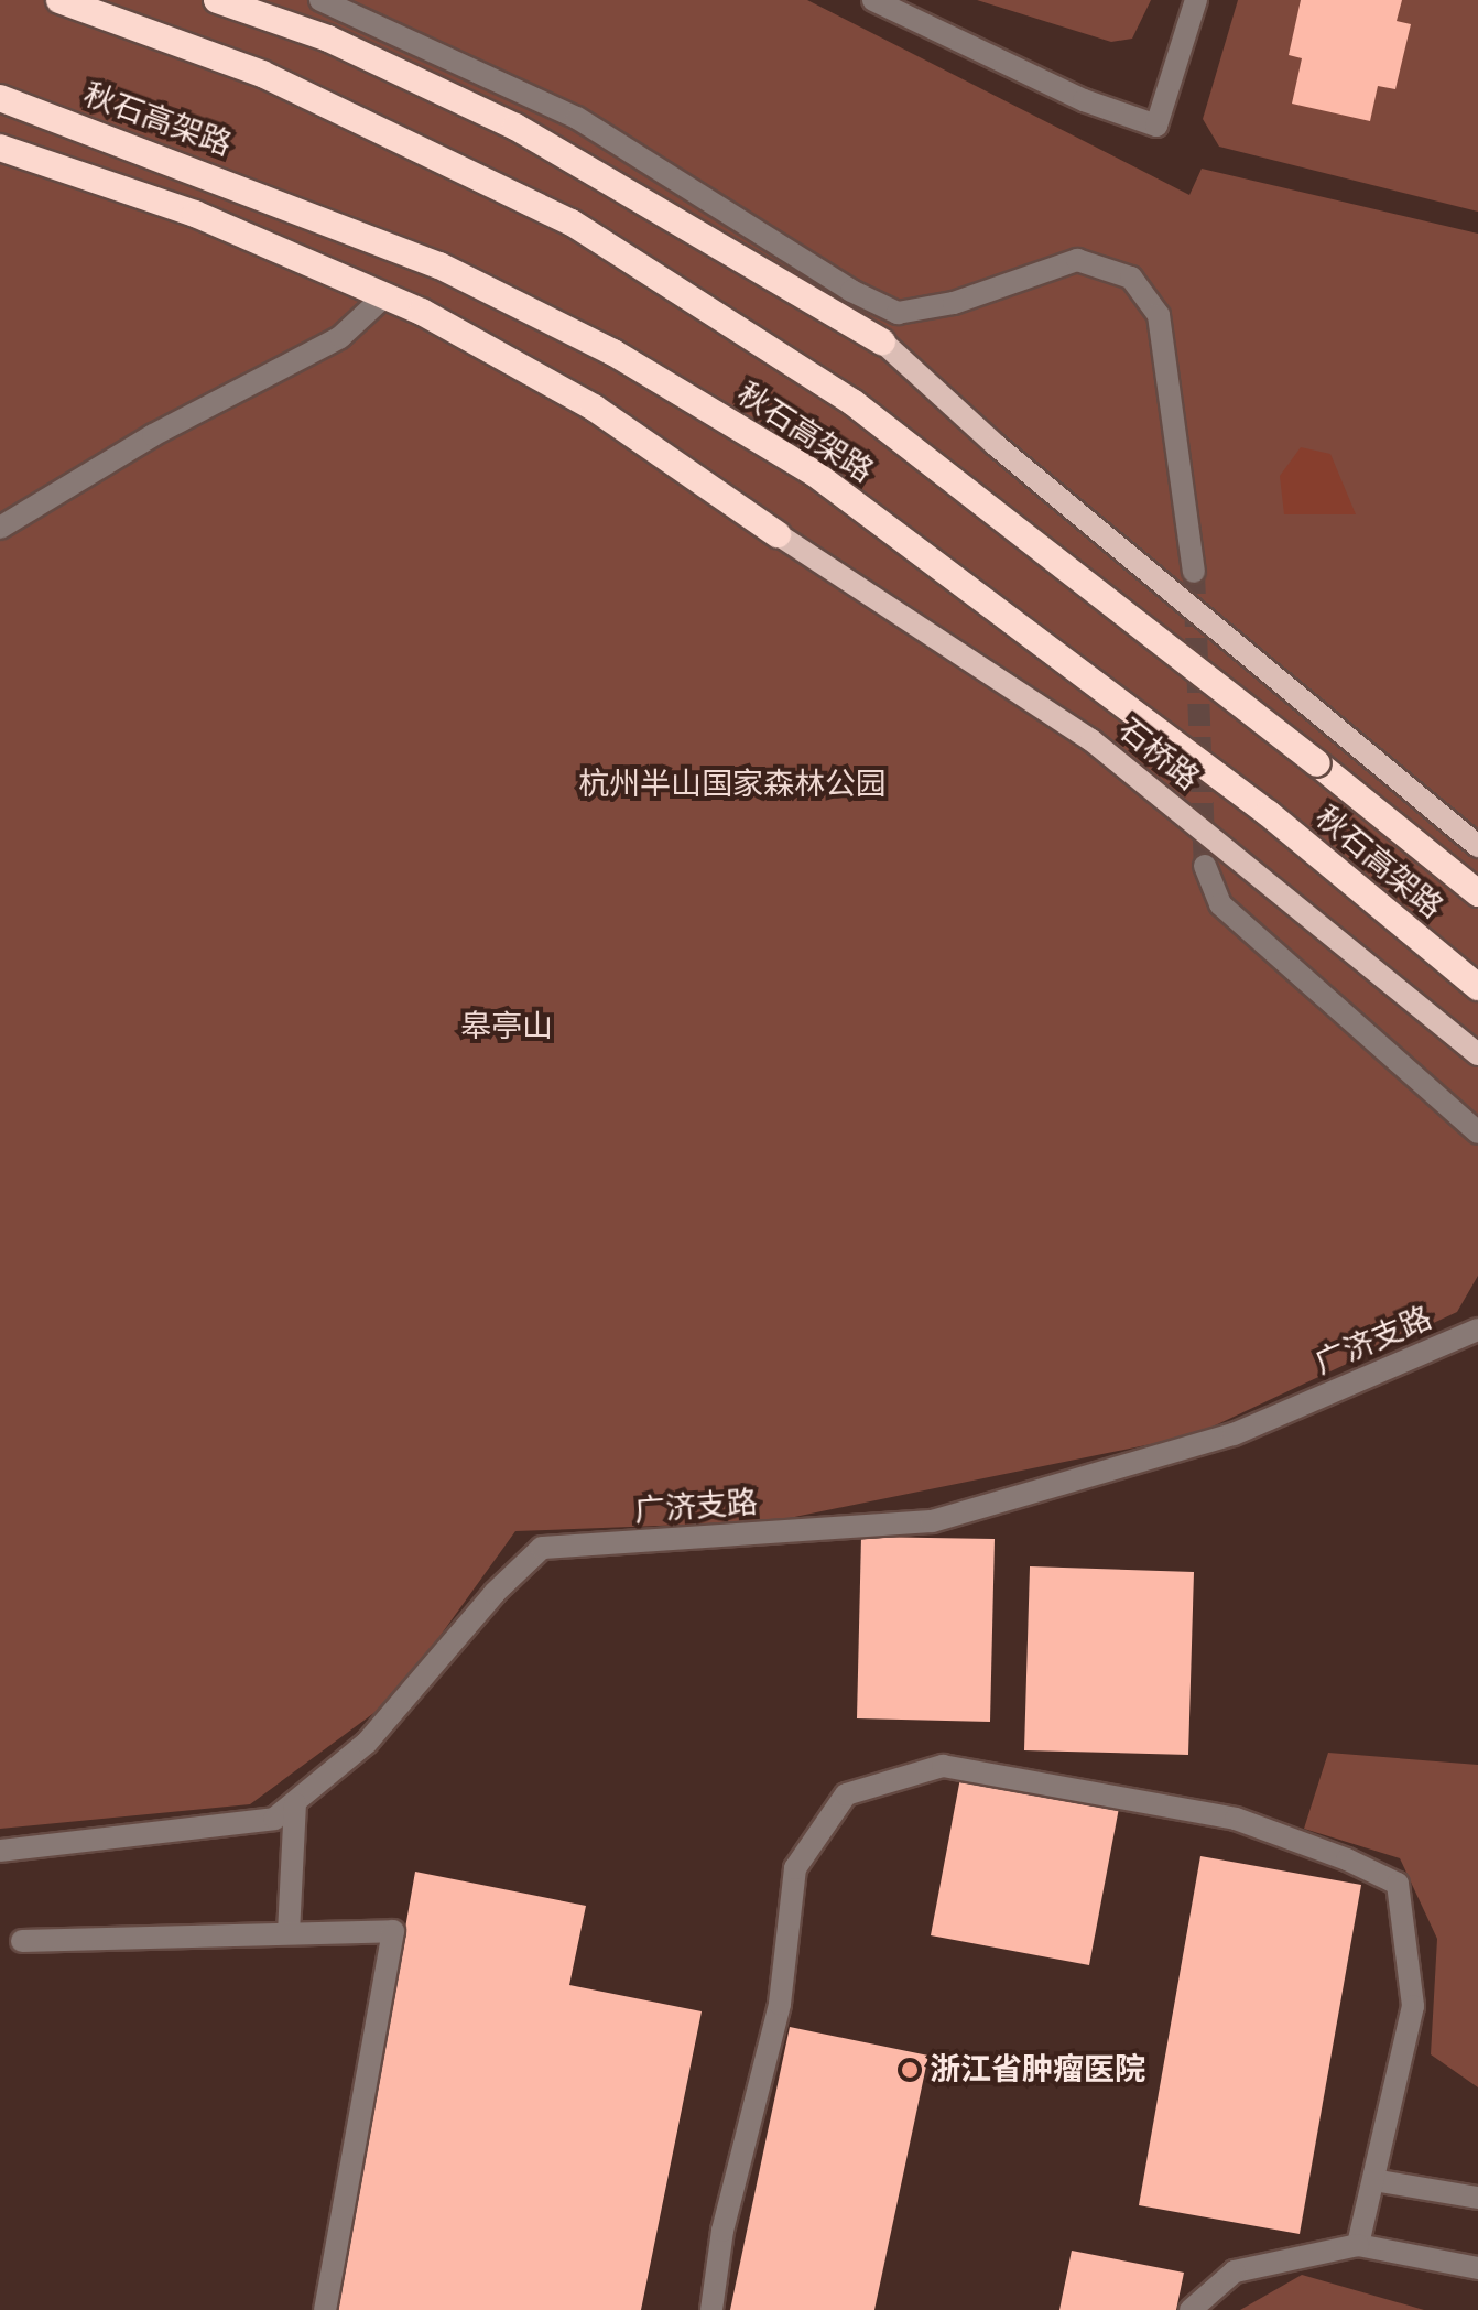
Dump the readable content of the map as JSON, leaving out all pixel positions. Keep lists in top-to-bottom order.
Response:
{
  "streets": {
    "highway": ["秋石高架路"],
    "main road": ["石桥路"],
    "street": ["广济支路"]
  },
  "parks": ["杭州半山国家森林公园", "皋亭山"],
  "places": ["浙江省肿瘤医院"]
}
